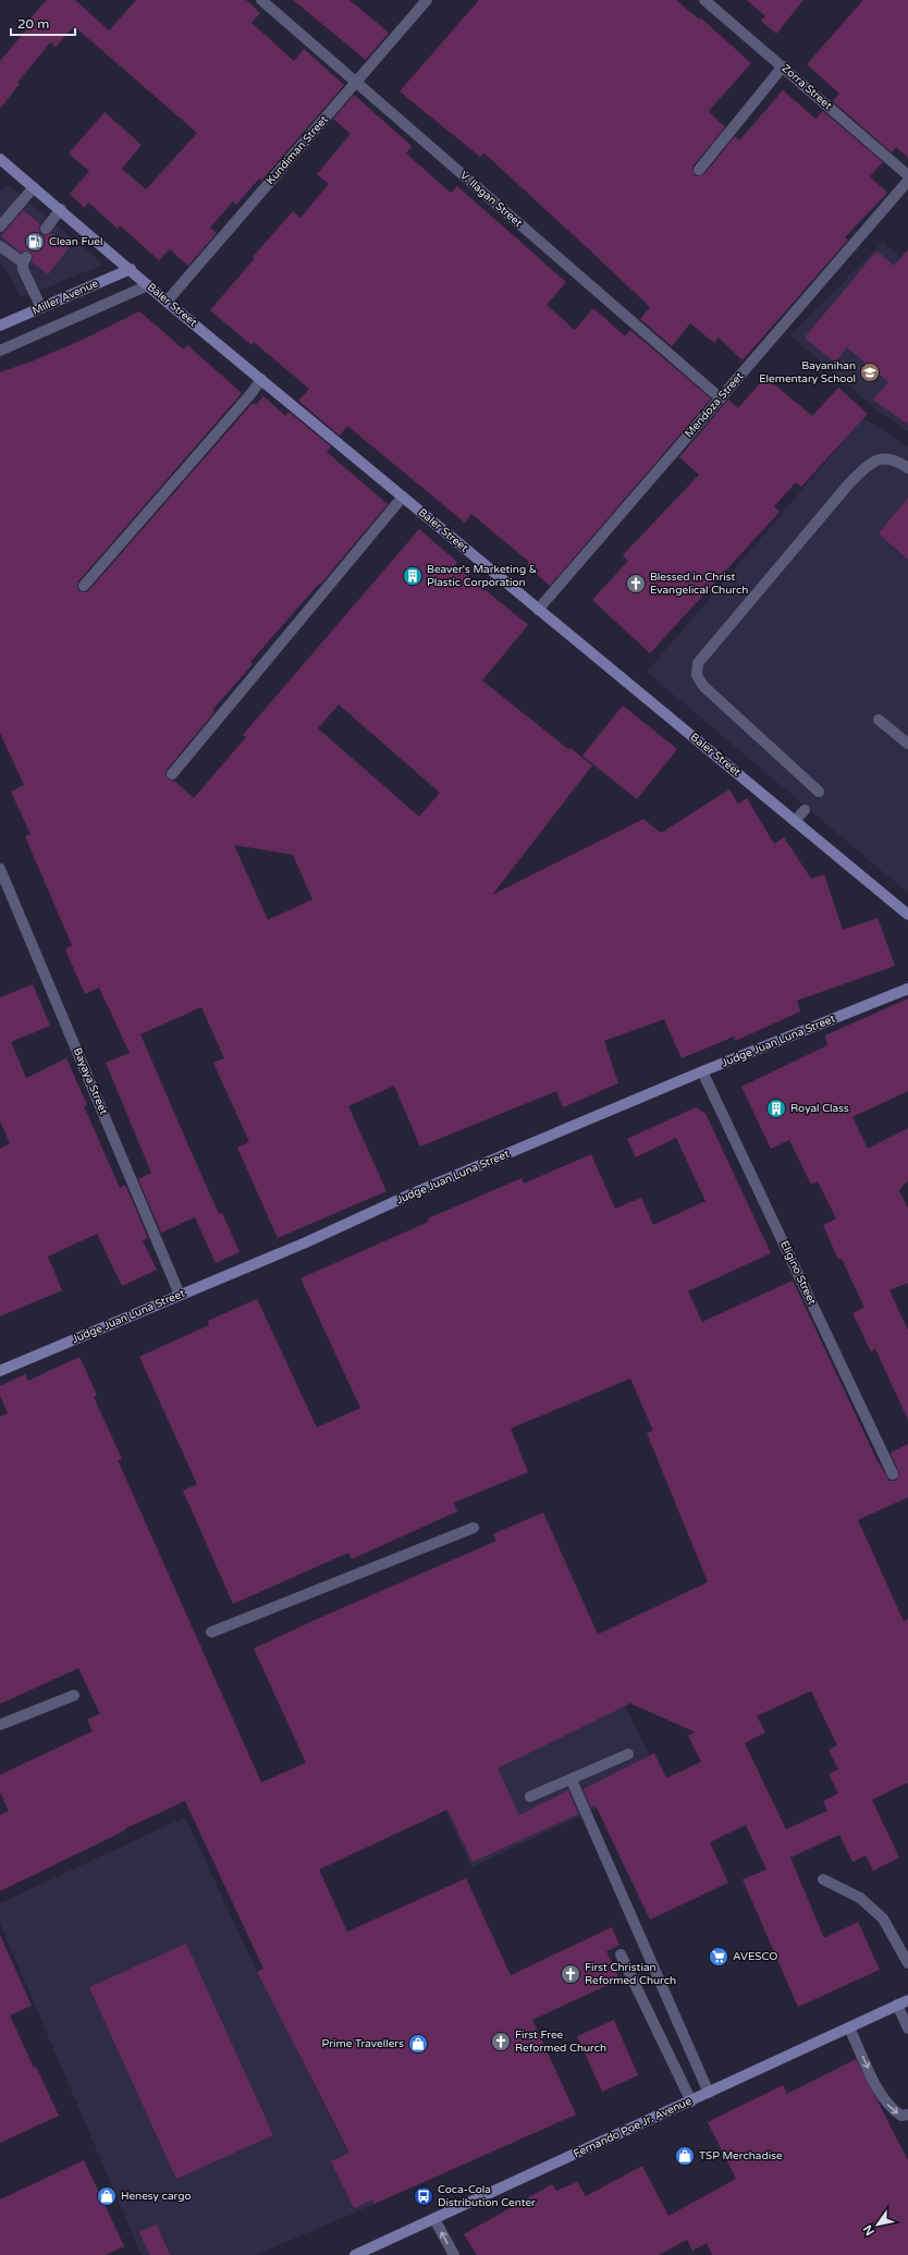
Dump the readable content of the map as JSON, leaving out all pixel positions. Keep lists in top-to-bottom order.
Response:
{
  "streets": {
    "street": [
      "Zorra Street",
      "Kundiman Street",
      "V. Ilagan Street",
      "Miller Avenue",
      "Baler Street",
      "Mendoza Street",
      "Judge Juan Luna Street",
      "Bayaya Street",
      "Eligino Street",
      "Fernando Poe Jr. Avenue"
    ]
  },
  "crossings": [
    ["Kundiman Street", "V. Ilagan Street"],
    ["Kundiman Street", "Baler Street"],
    ["V. Ilagan Street", "Mendoza Street"],
    ["Miller Avenue", "Baler Street"],
    ["Baler Street", "Mendoza Street"],
    ["Judge Juan Luna Street", "Bayaya Street"],
    ["Judge Juan Luna Street", "Eligino Street"]
  ],
  "places": {
    "fuel station": ["Clean Fuel"],
    "school or university": ["Bayanihan Elementary School"],
    "building": ["Beaver's Marketing & Plastic Corporation", "Royal Class"],
    "church": ["Blessed in Christ Evangelical Church", "First Christian Reformed Church", "First Free Reformed Church"],
    "supermarket": ["AVESCO"],
    "shop": ["Prime Travellers", "TSP Merchadise", "Henesy cargo"],
    "bus stop": ["Coca-Cola Distribution Center"]
  },
  "scale_bar": "20 m",
  "north": "bottom left"
}
